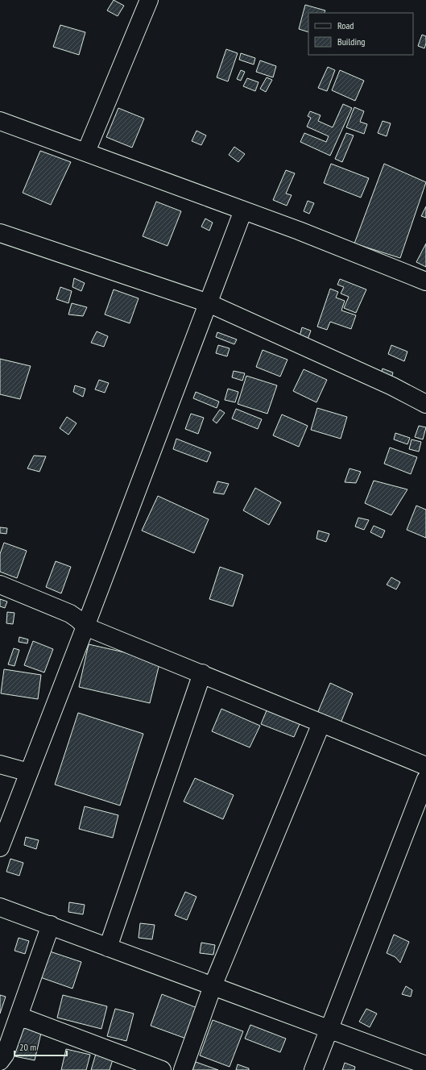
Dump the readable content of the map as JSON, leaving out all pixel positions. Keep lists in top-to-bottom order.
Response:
{
  "legend": ["Road", "Building"],
  "scale_bar": "20 m"
}
